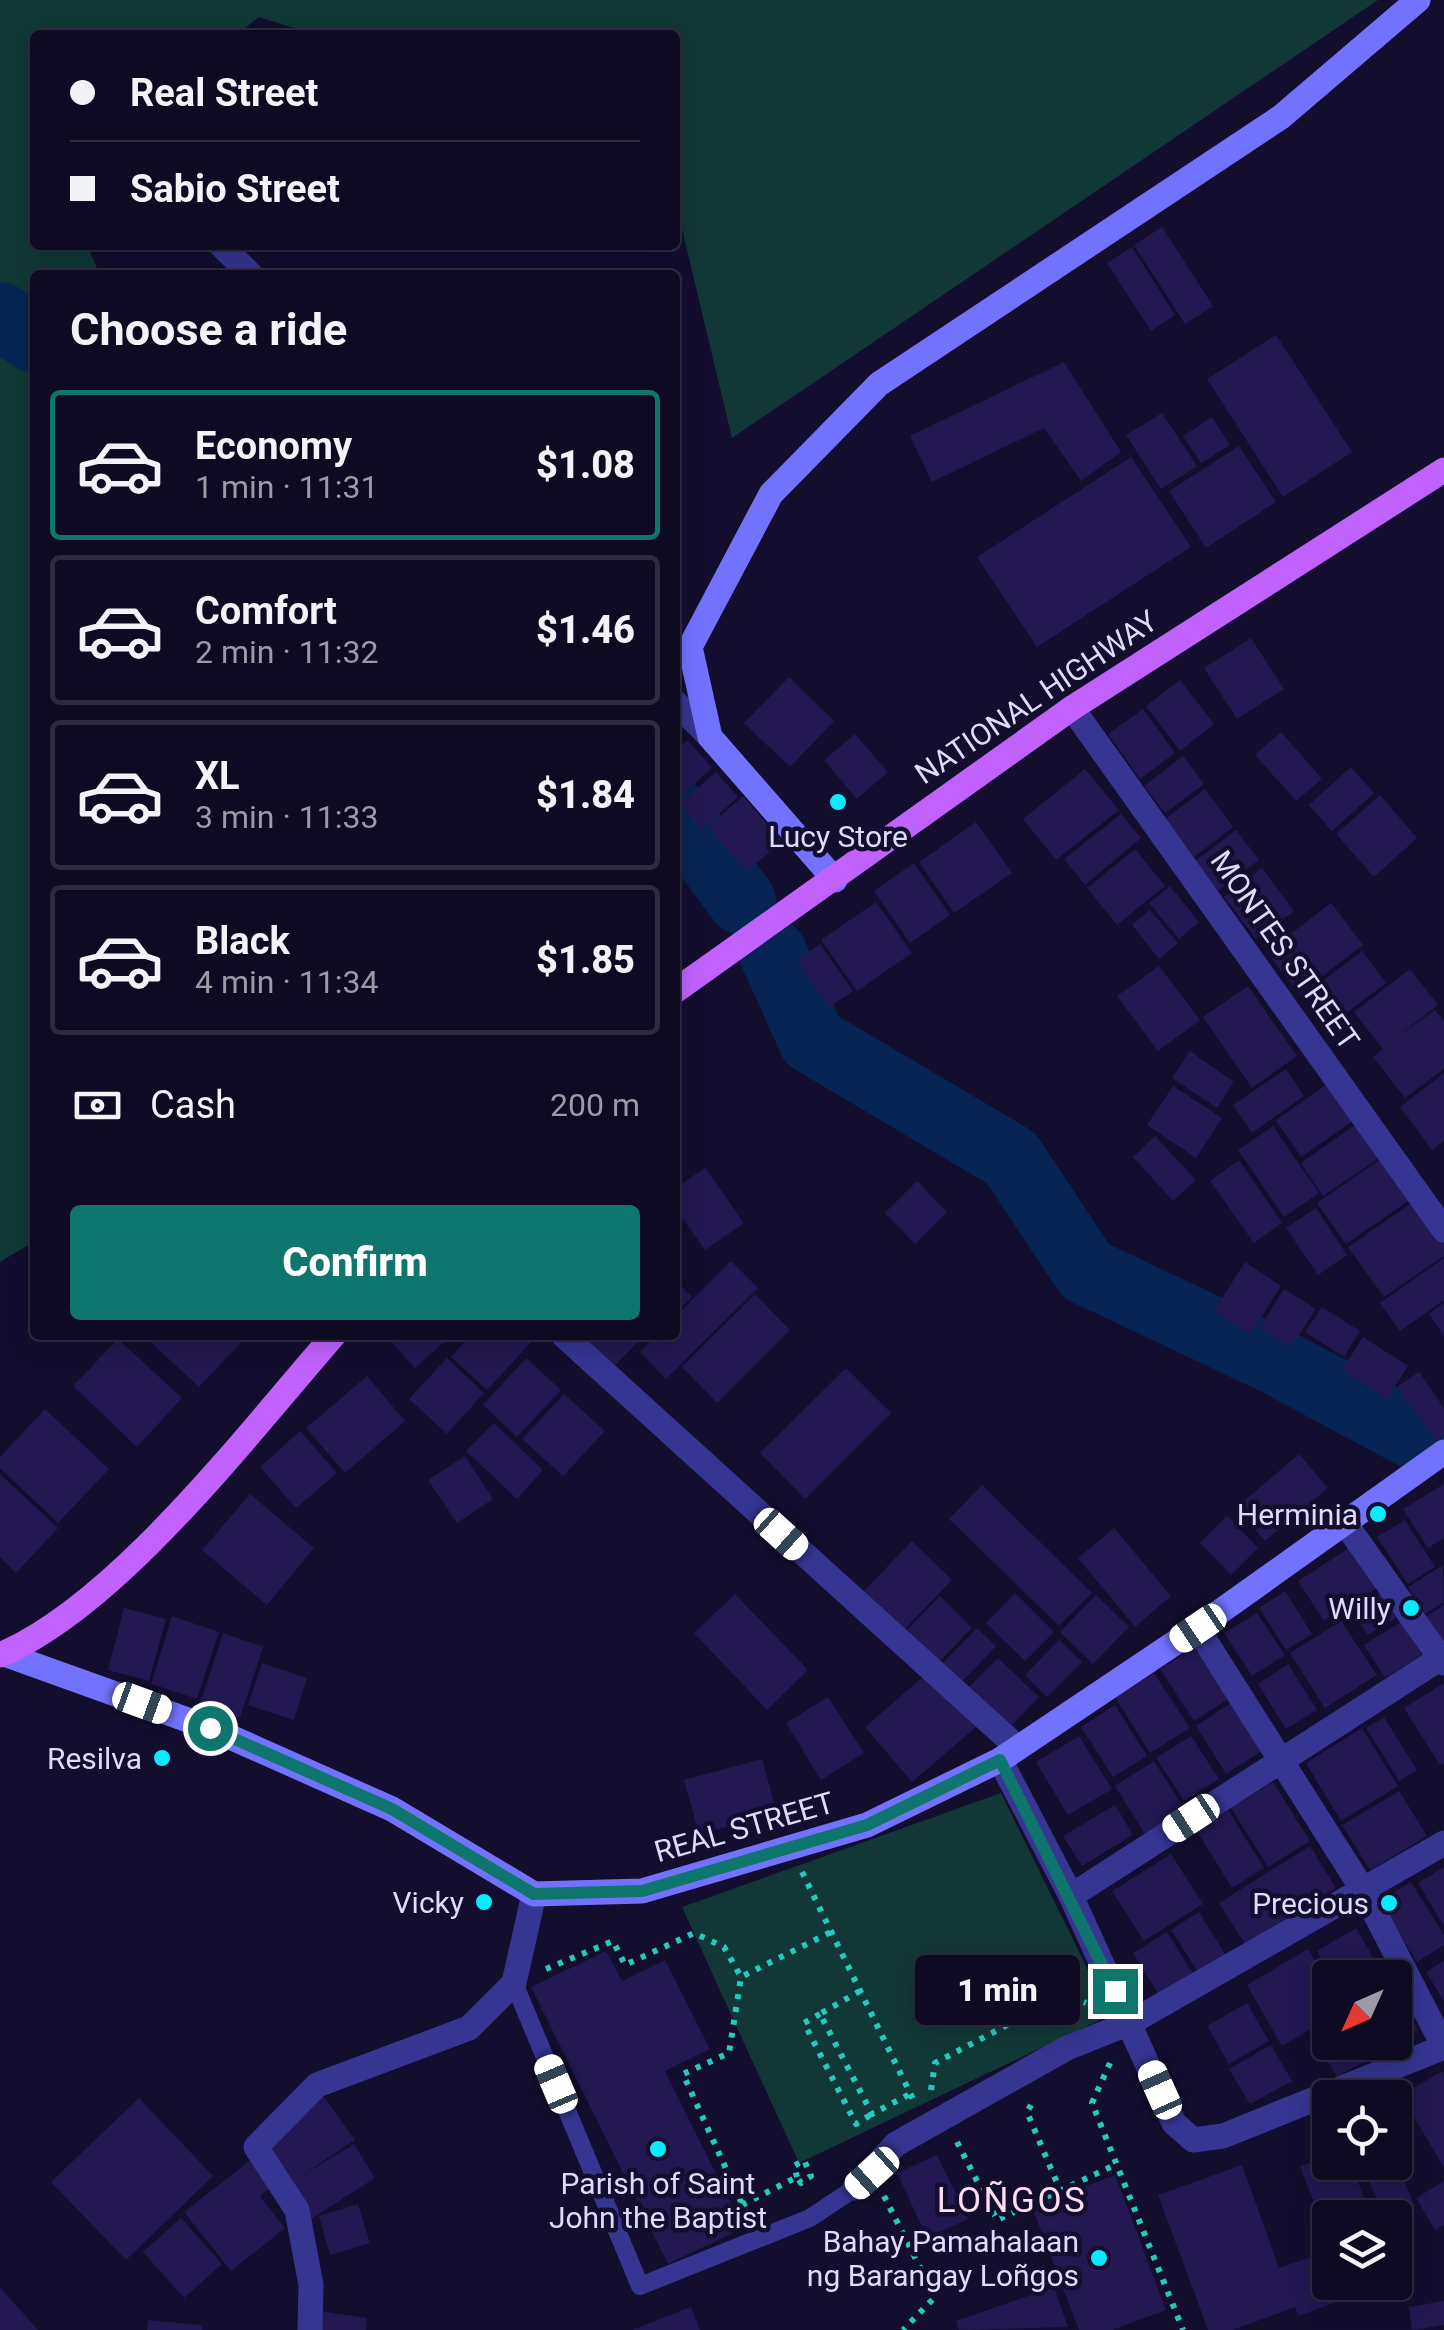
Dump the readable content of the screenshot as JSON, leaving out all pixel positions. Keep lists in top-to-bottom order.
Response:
{
  "streets": {
    "main road": ["NATIONAL HIGHWAY"],
    "street": ["MONTES STREET", "REAL STREET"]
  },
  "crossings": [
    ["NATIONAL HIGHWAY", "MONTES STREET"]
  ],
  "districts": ["LOÑGOS"],
  "places": [
    "Lucy Store",
    "Herminia",
    "Willy",
    "Resilva",
    "Vicky",
    "Precious",
    "Parish of Saint John the Baptist",
    "Bahay Pamahalaan ng Barangay Loñgos"
  ],
  "north": "bottom left",
  "page": {
    "banner": ["Real Street", "Sabio Street"],
    "heading": "Choose a ride",
    "list": [
      {
        "name": "Economy",
        "note": "1 min · 11:31",
        "value": "$1.08"
      },
      {
        "name": "Comfort",
        "note": "2 min · 11:32",
        "value": "$1.46"
      },
      {
        "name": "XL",
        "note": "3 min · 11:33",
        "value": "$1.84"
      },
      {
        "name": "Black",
        "note": "4 min · 11:34",
        "value": "$1.85"
      }
    ],
    "pay": ["Cash", "200 m"],
    "buttons": "Confirm",
    "bubble": "1 min"
  }
}
